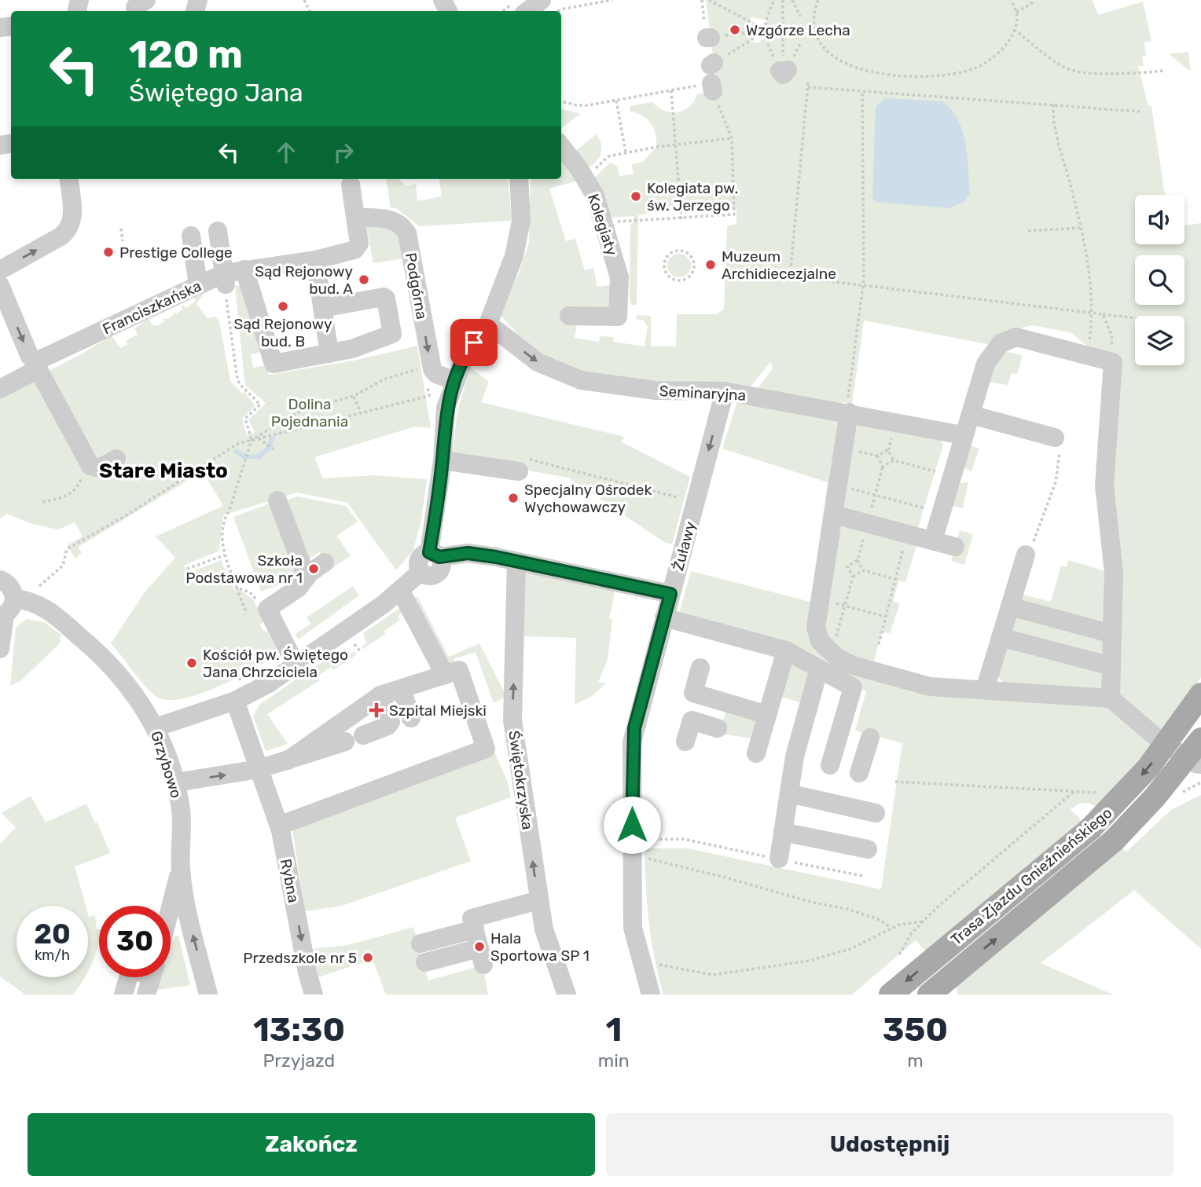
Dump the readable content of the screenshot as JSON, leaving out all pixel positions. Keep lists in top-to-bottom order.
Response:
{
  "streets": {
    "main road": ["Trasa Zjazdu Gnieźnieńskiego"],
    "street": [
      "Kolegiaty",
      "Podgórna",
      "Franciszkańska",
      "Seminaryjna",
      "Żuławy",
      "Grzybowo",
      "Świętokrzyska",
      "Rybna"
    ]
  },
  "crossings": [
    ["Podgórna", "Franciszkańska"],
    ["Seminaryjna", "Żuławy"]
  ],
  "one_way": ["Podgórna", "Rybna"],
  "districts": ["Stare Miasto"],
  "parks": ["Dolina Pojednania"],
  "places": {
    "other": [
      "Wzgórze Lecha",
      "Kolegiata pw. św. Jerzego",
      "Prestige College",
      "Muzeum Archidiecezjalne",
      "Sąd Rejonowy bud. A",
      "Sąd Rejonowy bud. B",
      "Specjalny Ośrodek Wychowawczy",
      "Szkoła Podstawowa nr 1",
      "Kościół pw. Świętego Jana Chrzciciela",
      "Hala Sportowa SP 1",
      "Przedszkole nr 5"
    ],
    "health": ["Szpital Miejski"]
  },
  "page": {
    "turn": ["120 m", "Świętego Jana"],
    "speed": "20 km/h",
    "limit": "30",
    "eta": [
      "13:30",
      "Przyjazd",
      "1",
      "min",
      "350",
      "m"
    ],
    "buttons": ["Zakończ", "Udostępnij"]
  }
}
